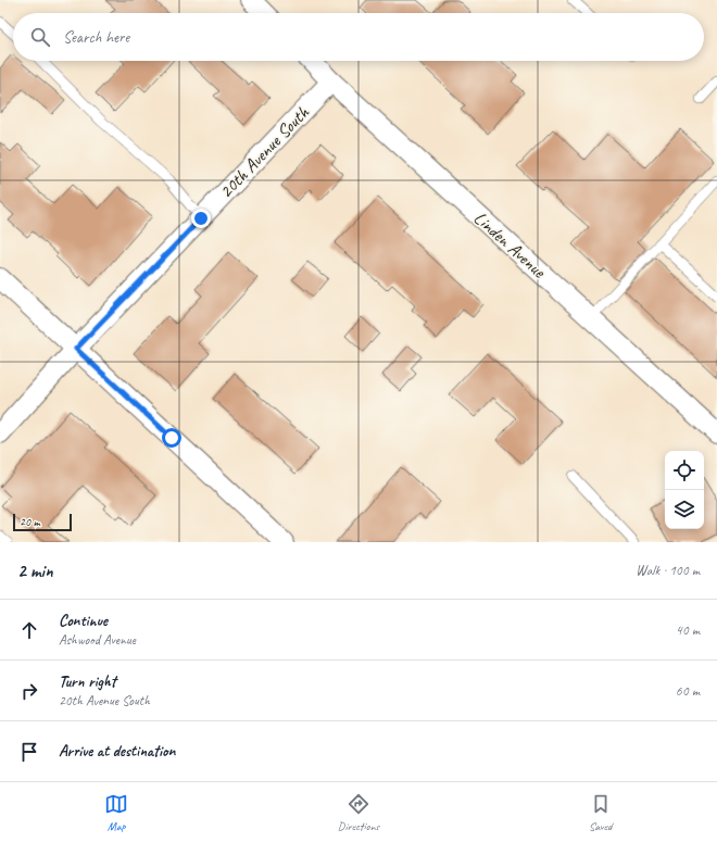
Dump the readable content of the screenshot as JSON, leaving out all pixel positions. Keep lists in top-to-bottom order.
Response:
{
  "streets": {
    "street": ["20th Avenue South", "Linden Avenue"]
  },
  "crossings": [
    ["20th Avenue South", "Linden Avenue"]
  ],
  "scale_bar": "20 m",
  "page": {
    "search": "Search here",
    "scale": "20 m",
    "heading": ["2 min", "Walk · 100 m"],
    "list": [
      ["Continue", "Ashwood Avenue", "40 m"],
      ["Turn right", "20th Avenue South", "60 m"],
      "Arrive at destination"
    ],
    "nav": ["Map", "Directions", "Saved"]
  }
}
